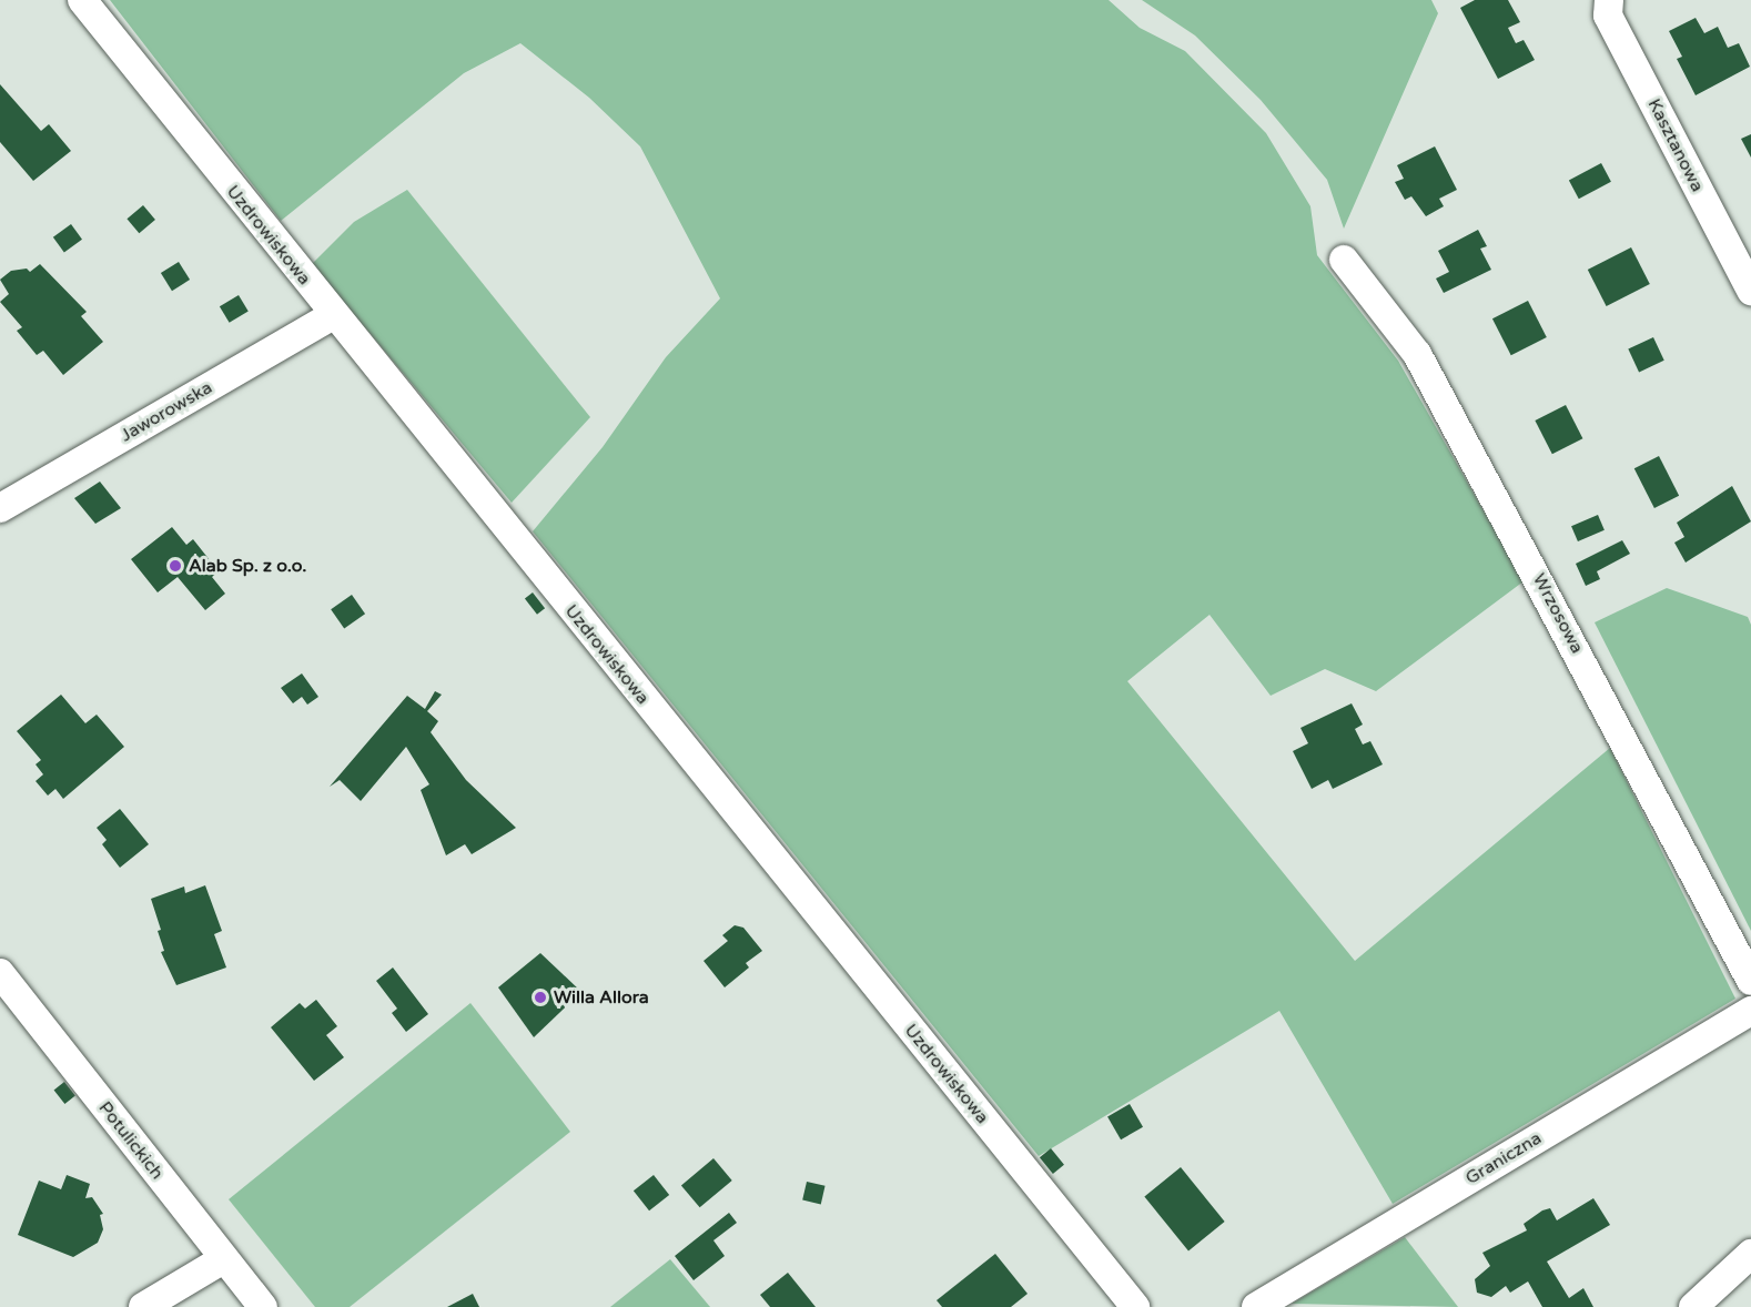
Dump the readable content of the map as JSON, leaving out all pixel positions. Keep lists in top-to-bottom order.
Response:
{
  "streets": {
    "street": [
      "Kasztanowa",
      "Uzdrowiskowa",
      "Jaworowska",
      "Wrzosowa",
      "Potulickich",
      "Graniczna"
    ]
  },
  "crossings": [
    ["Uzdrowiskowa", "Jaworowska"]
  ],
  "places": ["Alab Sp. z o.o.", "Willa Allora"]
}
